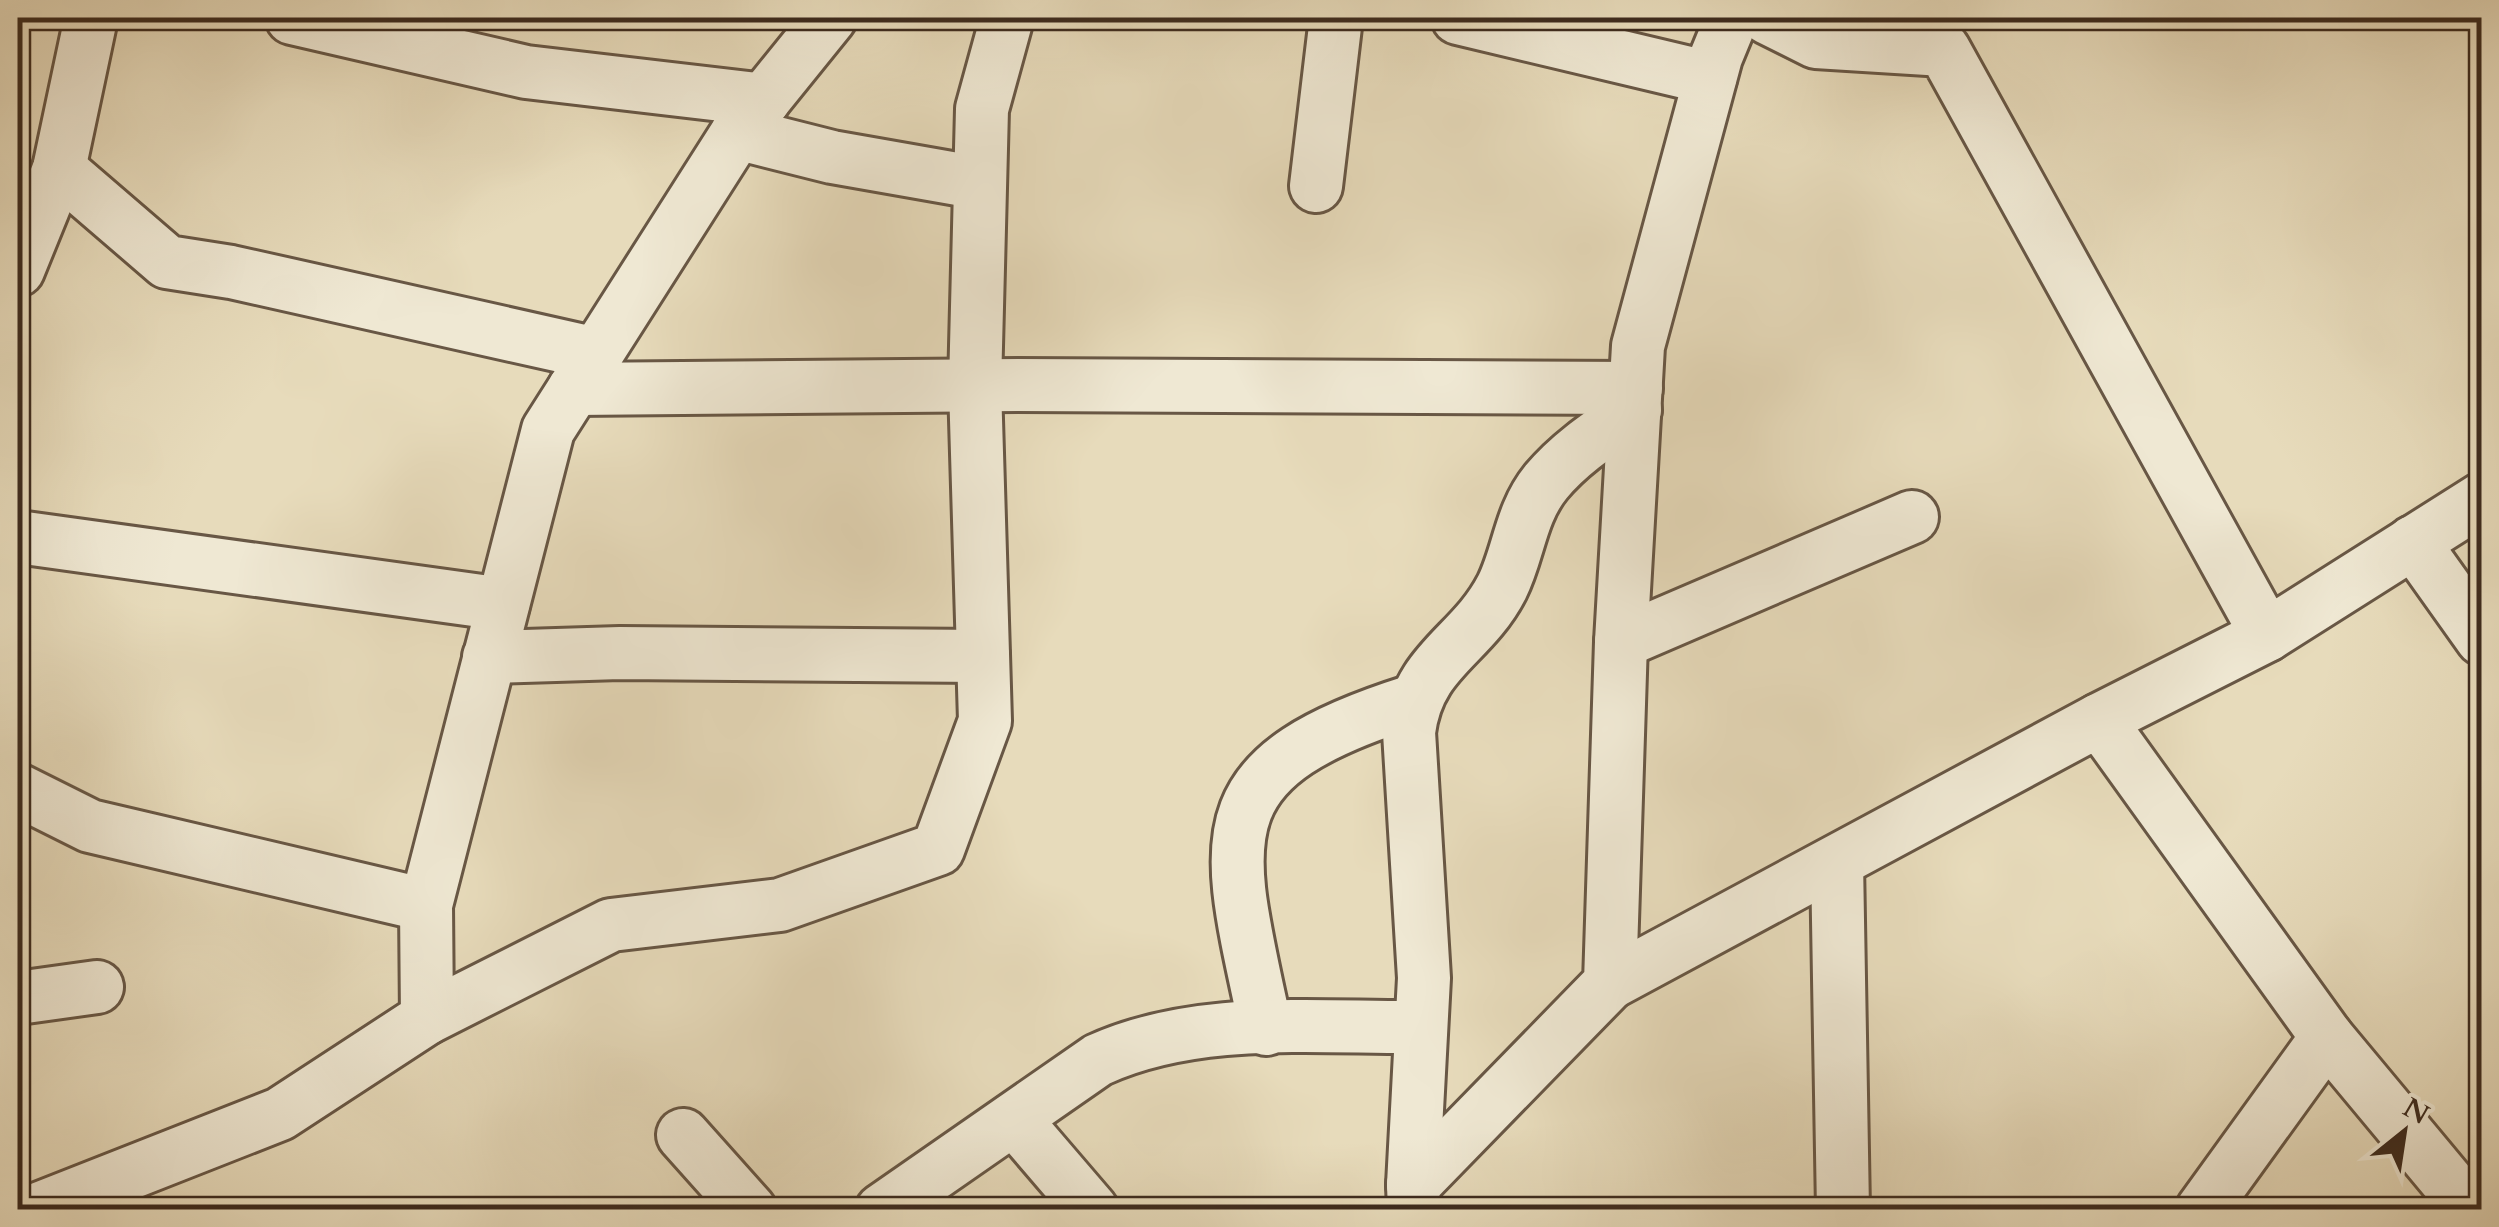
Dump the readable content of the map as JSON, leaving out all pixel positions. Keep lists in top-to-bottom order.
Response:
{
  "north": "top right"
}
